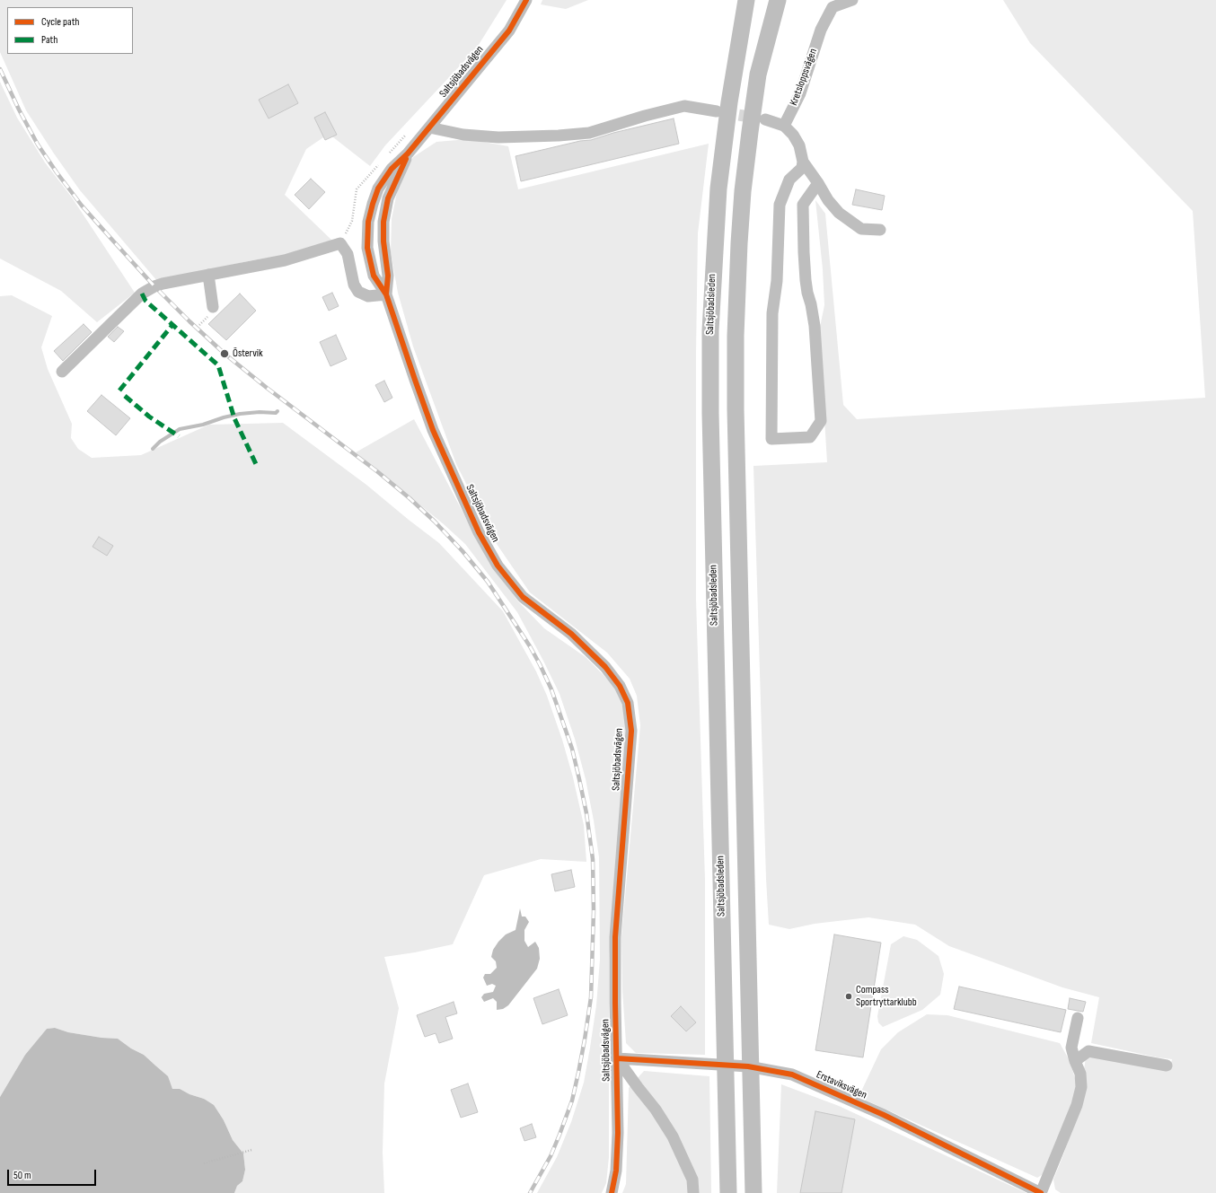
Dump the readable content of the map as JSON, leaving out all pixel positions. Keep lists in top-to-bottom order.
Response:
{
  "streets": {
    "highway": ["Saltsjöbadsleden"],
    "street": ["Saltsjöbadsvägen", "Kretsloppsvägen", "Erstaviksvägen"]
  },
  "crossings": [
    ["Saltsjöbadsvägen", "Erstaviksvägen"]
  ],
  "places": ["Östervik", "Compass Sportryttarklubb"],
  "legend": ["Cycle path", "Path"],
  "scale_bar": "50 m"
}
